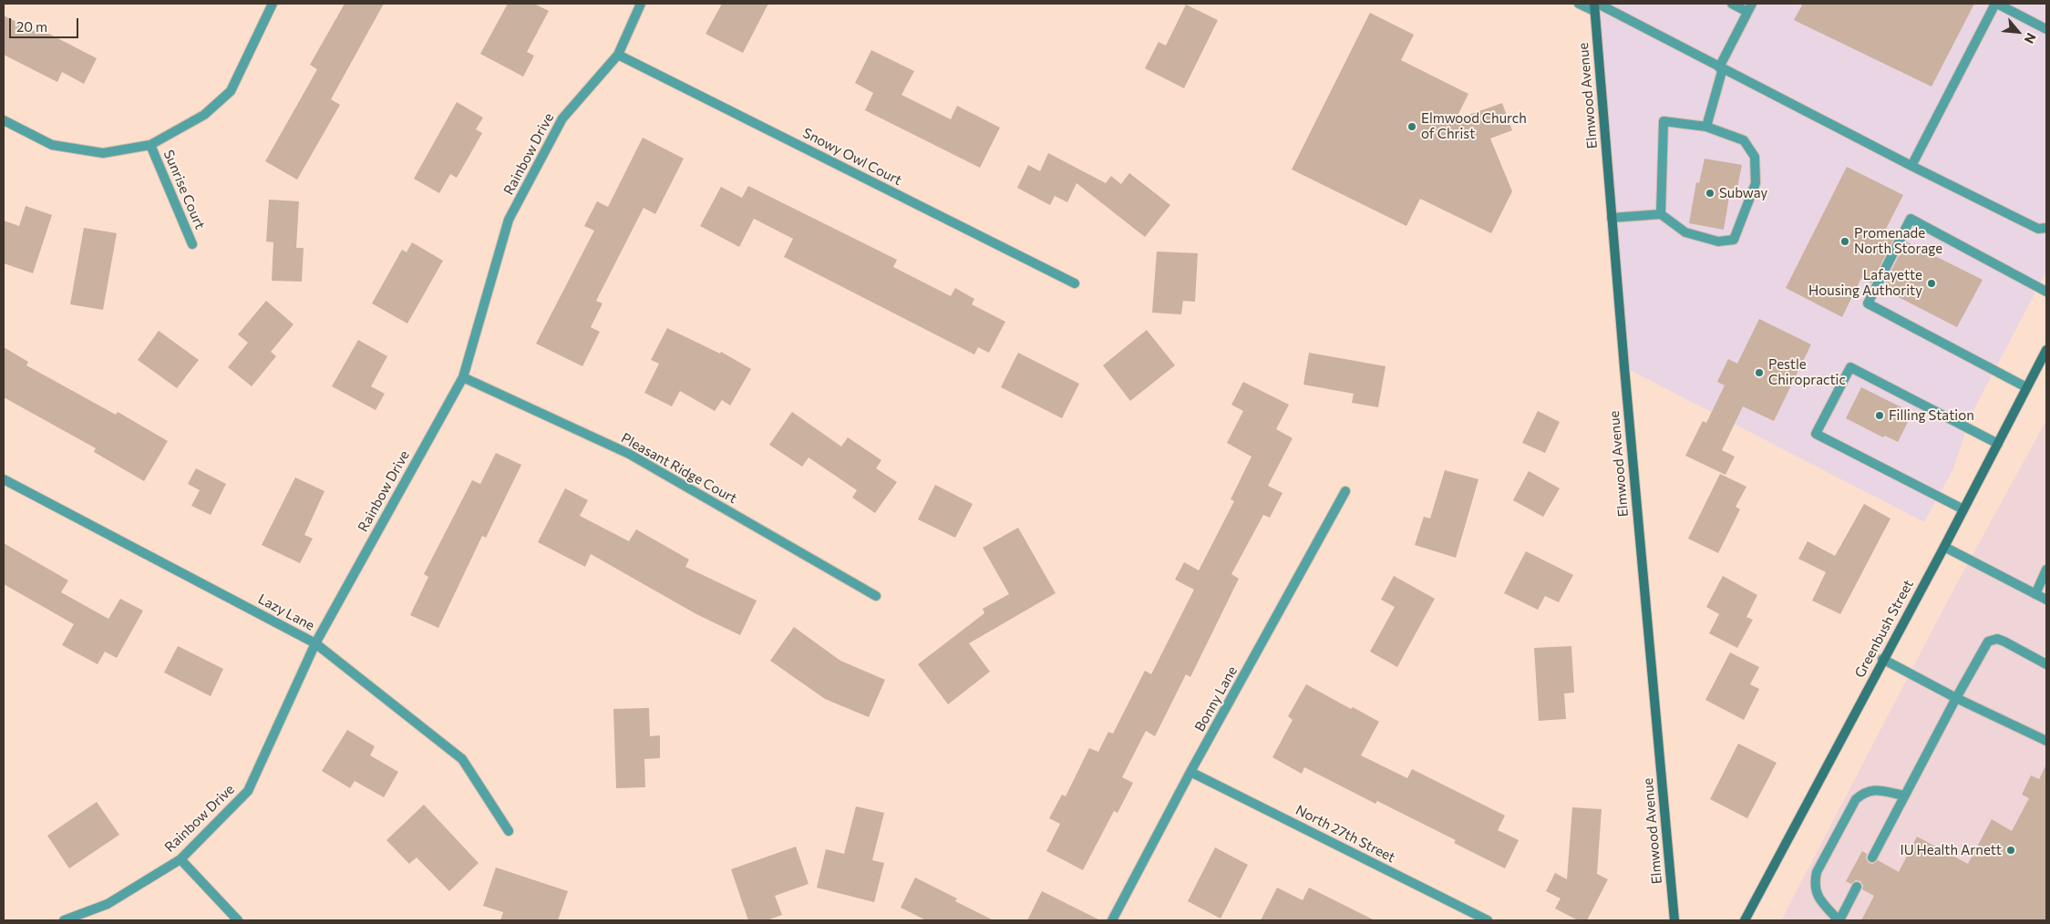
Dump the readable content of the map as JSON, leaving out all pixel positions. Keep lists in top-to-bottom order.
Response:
{
  "streets": {
    "main road": ["Elmwood Avenue", "Greenbush Street"],
    "street": [
      "Rainbow Drive",
      "Snowy Owl Court",
      "Sunrise Court",
      "Pleasant Ridge Court",
      "Lazy Lane",
      "Bonny Lane",
      "North 27th Street"
    ]
  },
  "crossings": [
    ["Rainbow Drive", "Snowy Owl Court"],
    ["Rainbow Drive", "Pleasant Ridge Court"],
    ["Rainbow Drive", "Lazy Lane"],
    ["Bonny Lane", "North 27th Street"]
  ],
  "places": [
    "Elmwood Church of Christ",
    "Subway",
    "Promenade North Storage",
    "Lafayette Housing Authority",
    "Pestle Chiropractic",
    "Filling Station",
    "IU Health Arnett"
  ],
  "scale_bar": "20 m",
  "north": "bottom right"
}
